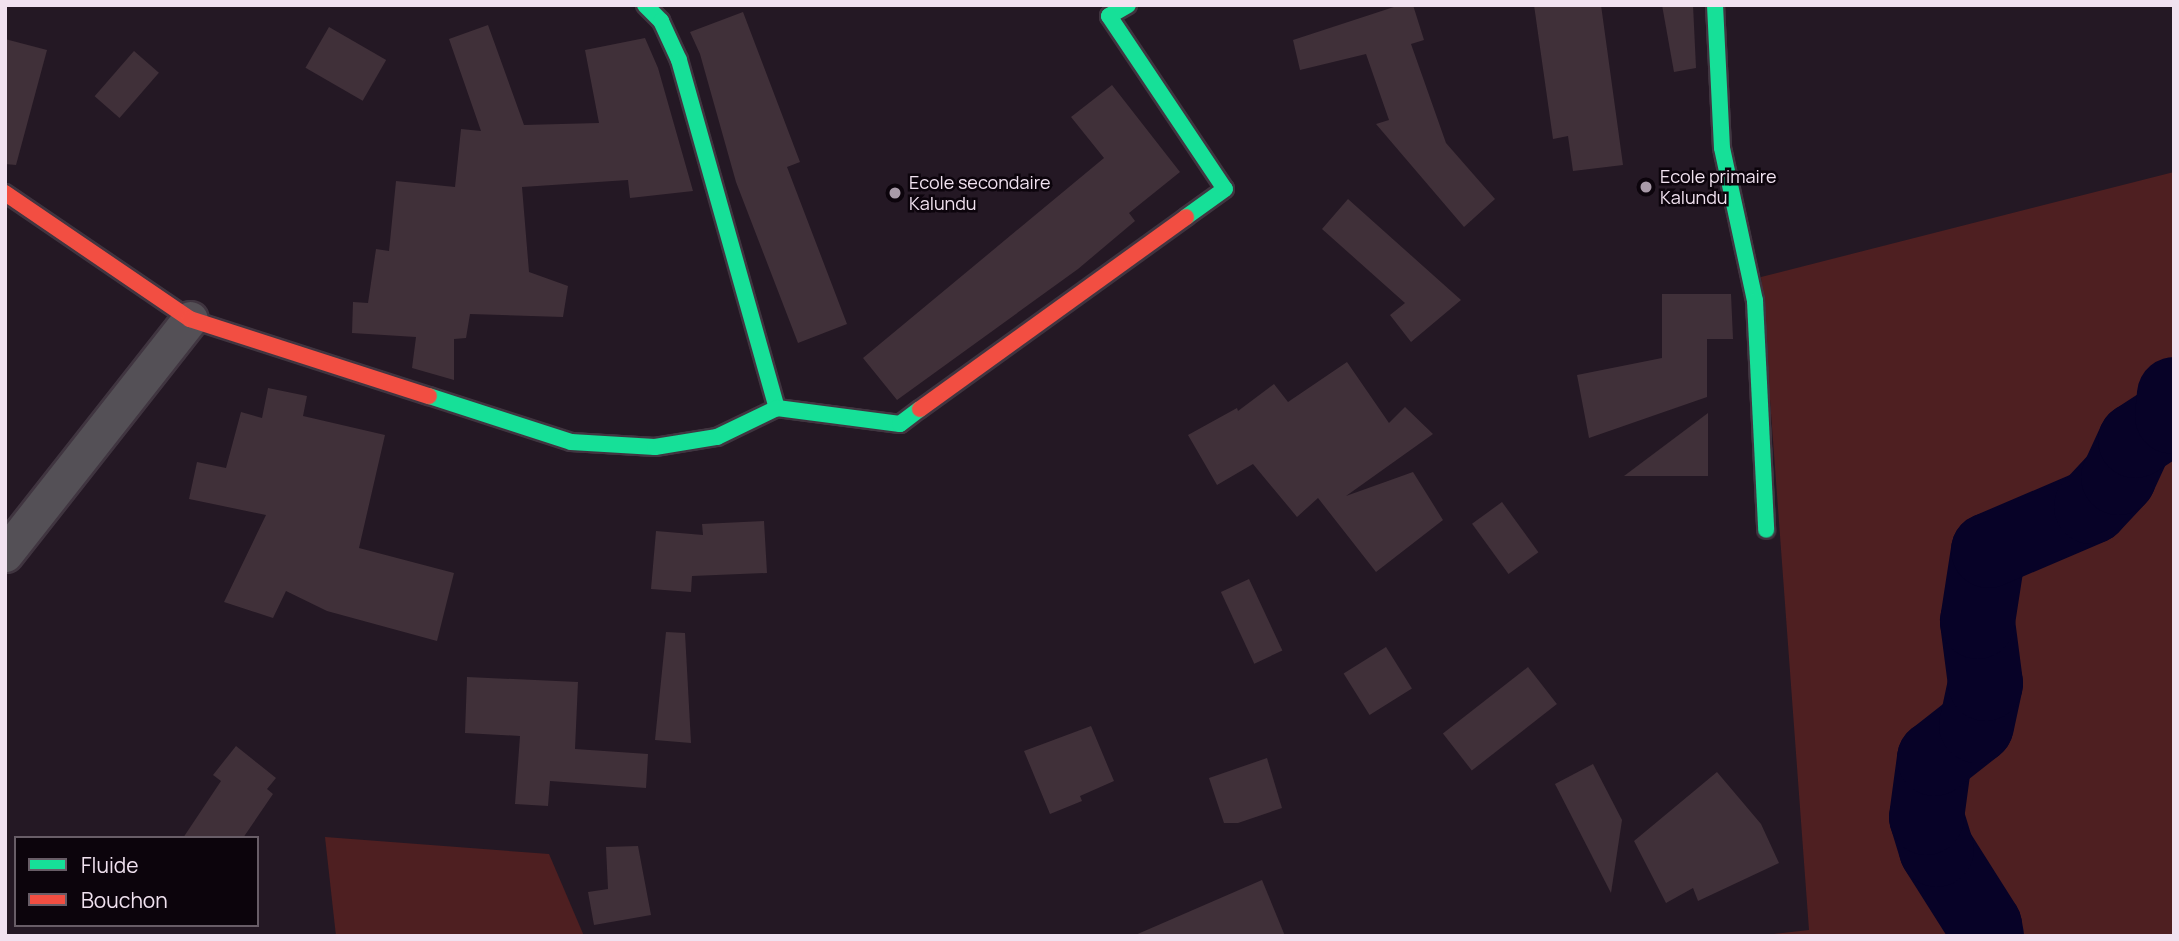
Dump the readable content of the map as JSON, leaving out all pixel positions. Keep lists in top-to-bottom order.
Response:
{
  "places": ["Ecole primaire Kalundu", "Ecole secondaire Kalundu"],
  "legend": ["Fluide", "Bouchon"]
}
